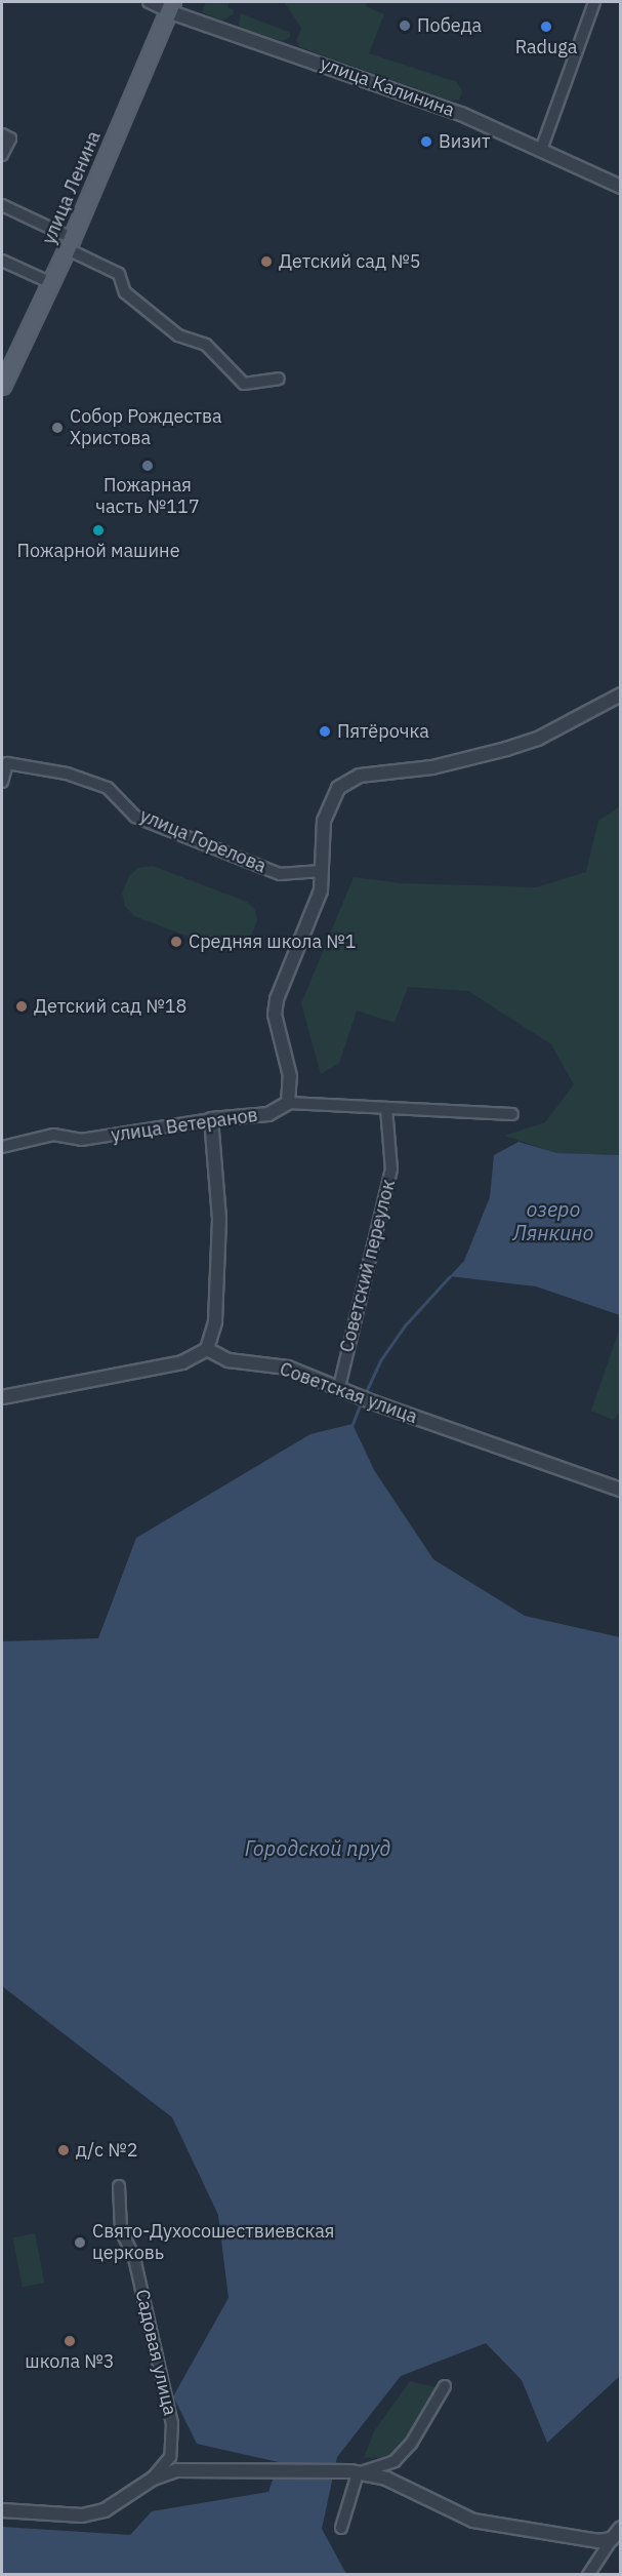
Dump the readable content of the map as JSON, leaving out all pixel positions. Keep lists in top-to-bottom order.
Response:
{
  "streets": {
    "main road": ["улица Ленина"],
    "street": [
      "улица Калинина",
      "улица Горелова",
      "улица Ветеранов",
      "Советский переулок",
      "Советская улица",
      "Садовая улица"
    ]
  },
  "crossings": [
    ["улица Калинина", "улица Ленина"],
    ["улица Ветеранов", "Советский переулок"],
    ["Советский переулок", "Советская улица"]
  ],
  "water": ["озеро Лянкино", "Городской пруд"],
  "places": [
    "Победа",
    "Raduga",
    "Визит",
    "Детский сад №5",
    "Собор Рождества Христова",
    "Пожарная часть №117",
    "Пожарной машине",
    "Пятёрочка",
    "Средняя школа №1",
    "Детский сад №18",
    "д/с №2",
    "Свято-Духосошествиевская церковь",
    "школа №3"
  ]
}
